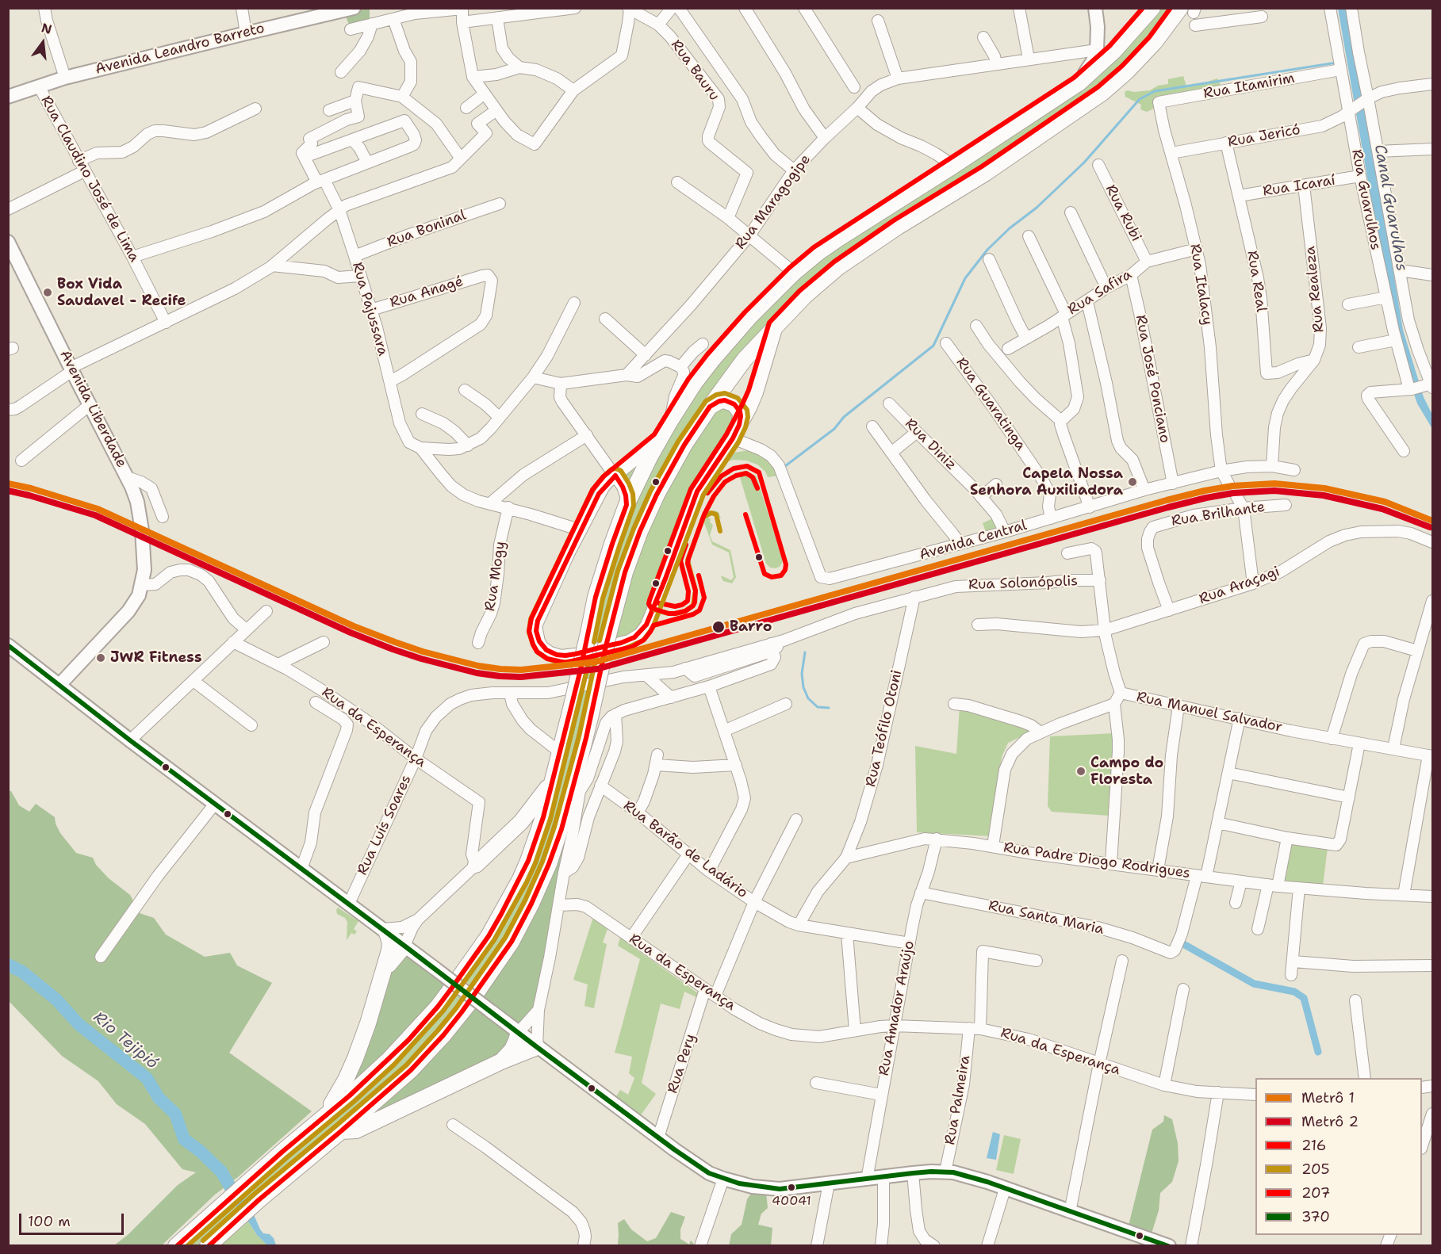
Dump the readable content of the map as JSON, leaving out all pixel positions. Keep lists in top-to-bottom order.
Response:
{
  "streets": {
    "main road": ["Avenida Leandro Barreto", "Avenida Liberdade"],
    "street": [
      "Rua Bauru",
      "Rua Itamirim",
      "Rua Jericó",
      "Rua Claudino José de Lima",
      "Rua Icaraí",
      "Rua Guarulhos",
      "Rua Maragogipe",
      "Rua Rubi",
      "Rua Boninal",
      "Rua Real",
      "Rua Italacy",
      "Rua Realeza",
      "Rua Anagé",
      "Rua Safira",
      "Rua Pajussara",
      "Rua José Ponciano",
      "Rua Guaratinga",
      "Rua Diniz",
      "Rua Brilhante",
      "Avenida Central",
      "Rua Mogy",
      "Rua Solonópolis",
      "Rua Araçagi",
      "Rua Manuel Salvador",
      "Rua da Esperança",
      "Rua Teófilo Otoni",
      "Rua Luís Soares",
      "Rua Barão de Ladário",
      "Rua Padre Diogo Rodrigues",
      "Rua Santa Maria",
      "Rua Amador Araújo",
      "Rua Pery",
      "Rua Palmeira"
    ]
  },
  "crossings": [
    ["Avenida Leandro Barreto", "Rua Claudino José de Lima"],
    ["Rua Itamirim", "Rua Guarulhos"],
    ["Rua Itamirim", "Rua Italacy"],
    ["Rua Jericó", "Rua Guarulhos"],
    ["Rua Jericó", "Rua Real"],
    ["Rua Jericó", "Rua Italacy"],
    ["Rua Icaraí", "Rua Guarulhos"],
    ["Rua Icaraí", "Rua Real"],
    ["Rua Icaraí", "Rua Realeza"],
    ["Rua Rubi", "Rua Safira"],
    ["Rua Boninal", "Rua Pajussara"],
    ["Rua Real", "Rua Realeza"],
    ["Rua Italacy", "Rua Safira"],
    ["Rua Italacy", "Avenida Central"],
    ["Rua Realeza", "Avenida Central"],
    ["Rua Anagé", "Rua Pajussara"],
    ["Rua Safira", "Rua José Ponciano"],
    ["Rua José Ponciano", "Avenida Central"],
    ["Rua Guaratinga", "Avenida Central"],
    ["Rua Diniz", "Avenida Central"],
    ["Rua Brilhante", "Rua Araçagi"],
    ["Rua Solonópolis", "Rua Teófilo Otoni"],
    ["Rua Manuel Salvador", "Rua Padre Diogo Rodrigues"],
    ["Rua da Esperança", "Rua Luís Soares"],
    ["Rua da Esperança", "Rua Amador Araújo"],
    ["Rua da Esperança", "Rua Pery"],
    ["Rua da Esperança", "Rua Palmeira"],
    ["Rua Teófilo Otoni", "Rua Padre Diogo Rodrigues"],
    ["Rua Barão de Ladário", "Rua Amador Araújo"],
    ["Rua Padre Diogo Rodrigues", "Rua Santa Maria"],
    ["Rua Padre Diogo Rodrigues", "Rua Amador Araújo"],
    ["Rua Santa Maria", "Rua Amador Araújo"]
  ],
  "water": ["Canal Guarulhos", "Rio Tejipió"],
  "places": [
    "Box Vida Saudavel - Recife",
    "Capela Nossa Senhora Auxiliadora",
    "Barro",
    "JWR Fitness",
    "Campo do Floresta",
    "40041"
  ],
  "lines": [
    "transit line 207",
    "transit line 205",
    "transit line 216",
    "metro line 1",
    "metro line 2",
    "transit line 370"
  ],
  "legend": [
    "Metrô 1",
    "Metrô 2",
    "216",
    "205",
    "207",
    "370"
  ],
  "scale_bar": "100 m",
  "north": "top"
}
